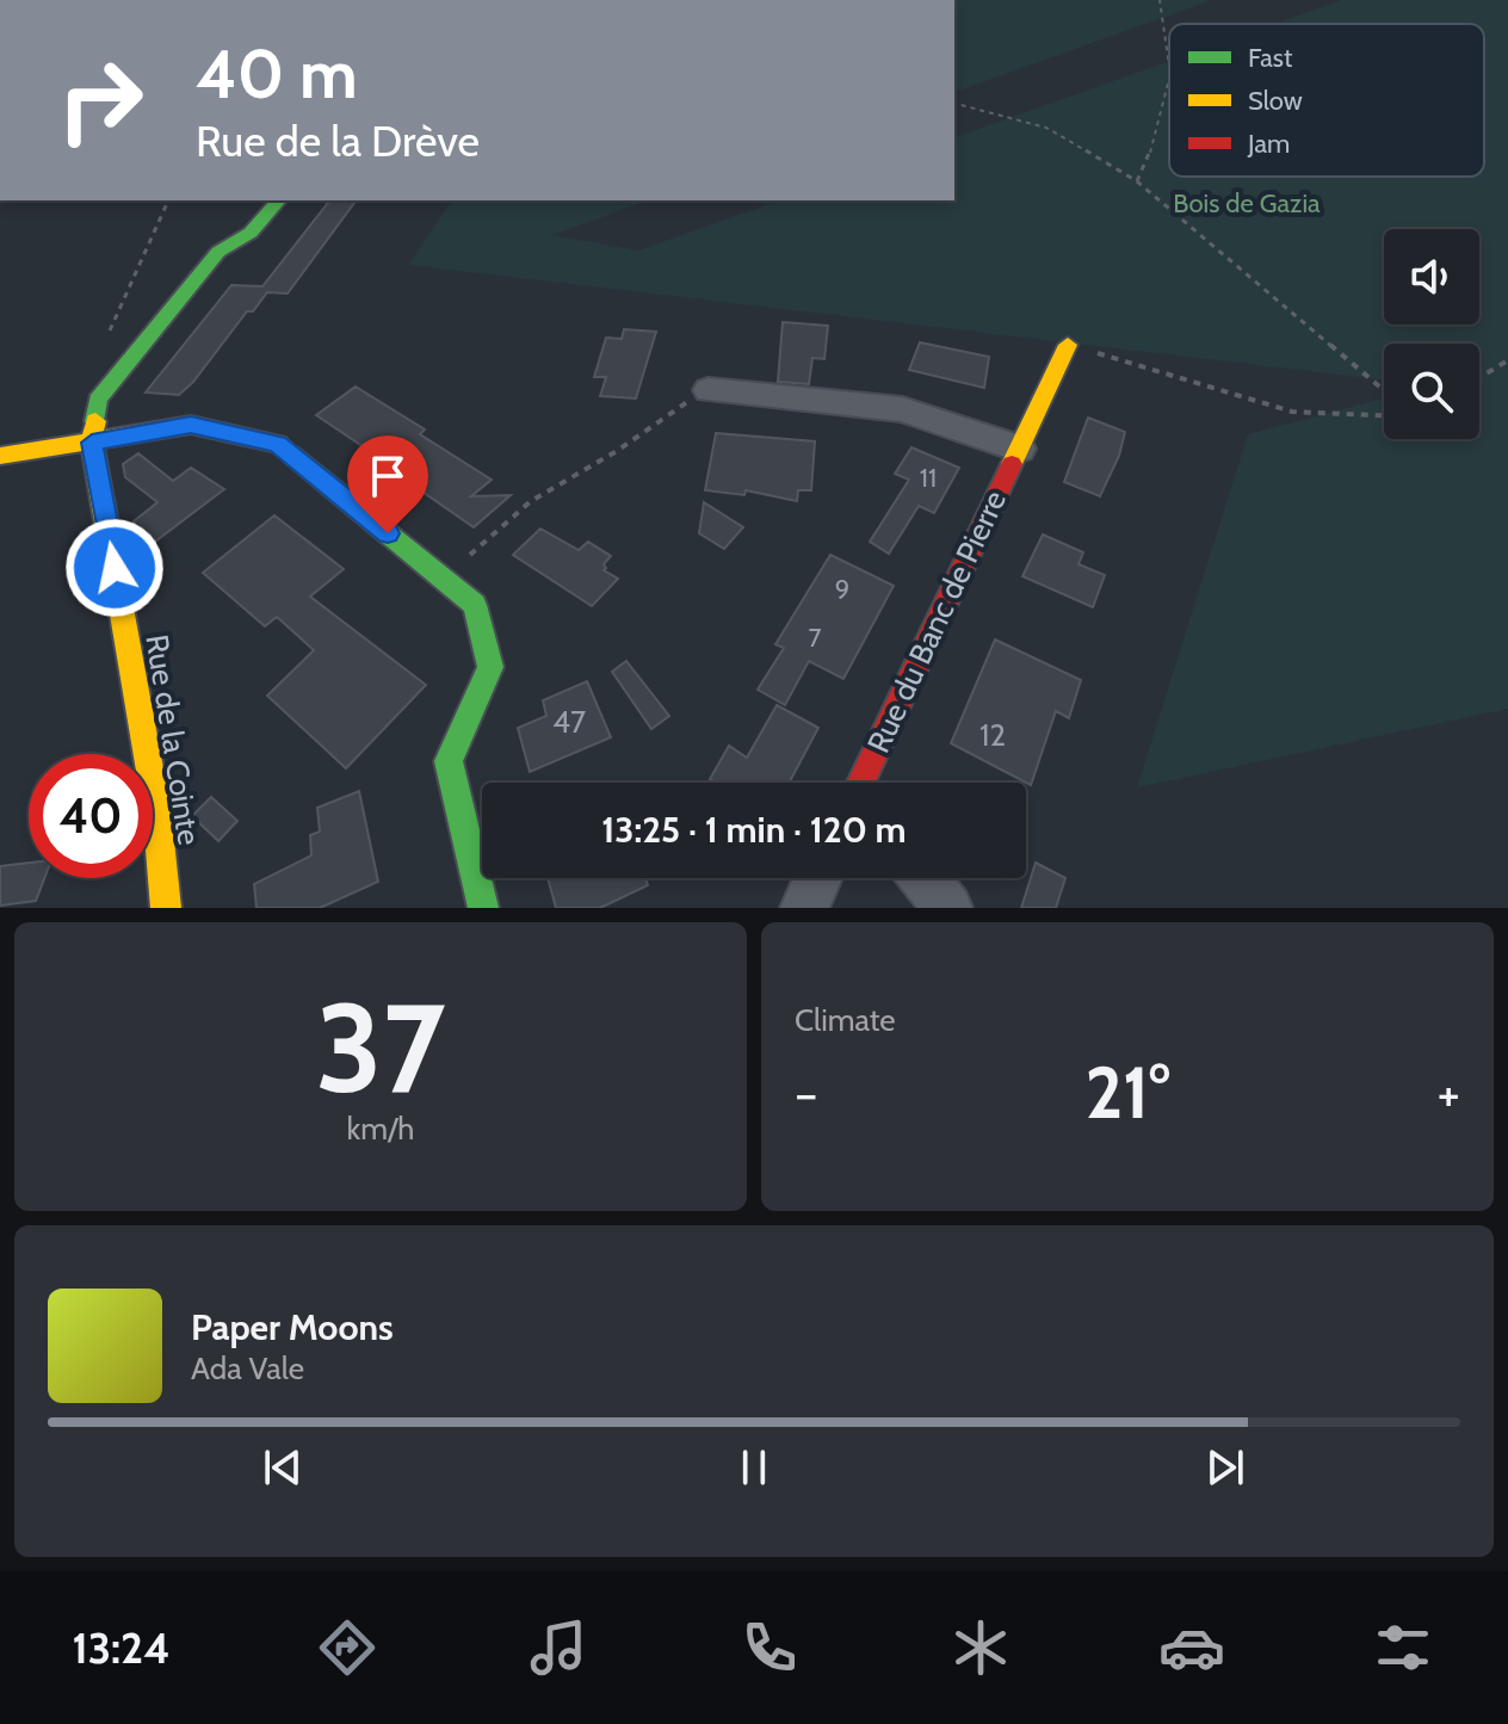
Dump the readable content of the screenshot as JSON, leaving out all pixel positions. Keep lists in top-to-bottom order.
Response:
{
  "streets": {
    "street": ["Rue du Banc de Pierre", "Rue de la Cointe"]
  },
  "parks": ["Bois de Gazia"],
  "house_numbers": [
    "11",
    "9",
    "7",
    "47",
    "12"
  ],
  "legend": ["Fast", "Slow", "Jam"],
  "page": {
    "turn": ["40 m", "Rue de la Drève"],
    "limit": "40",
    "trip": "13:25 · 1 min · 120 m",
    "tile": [
      ["37", "km/h"],
      "Climate"
    ],
    "heat": ["−", "21°", "+"],
    "song": ["Paper Moons", "Ada Vale"],
    "tabs": "13:24"
  }
}
